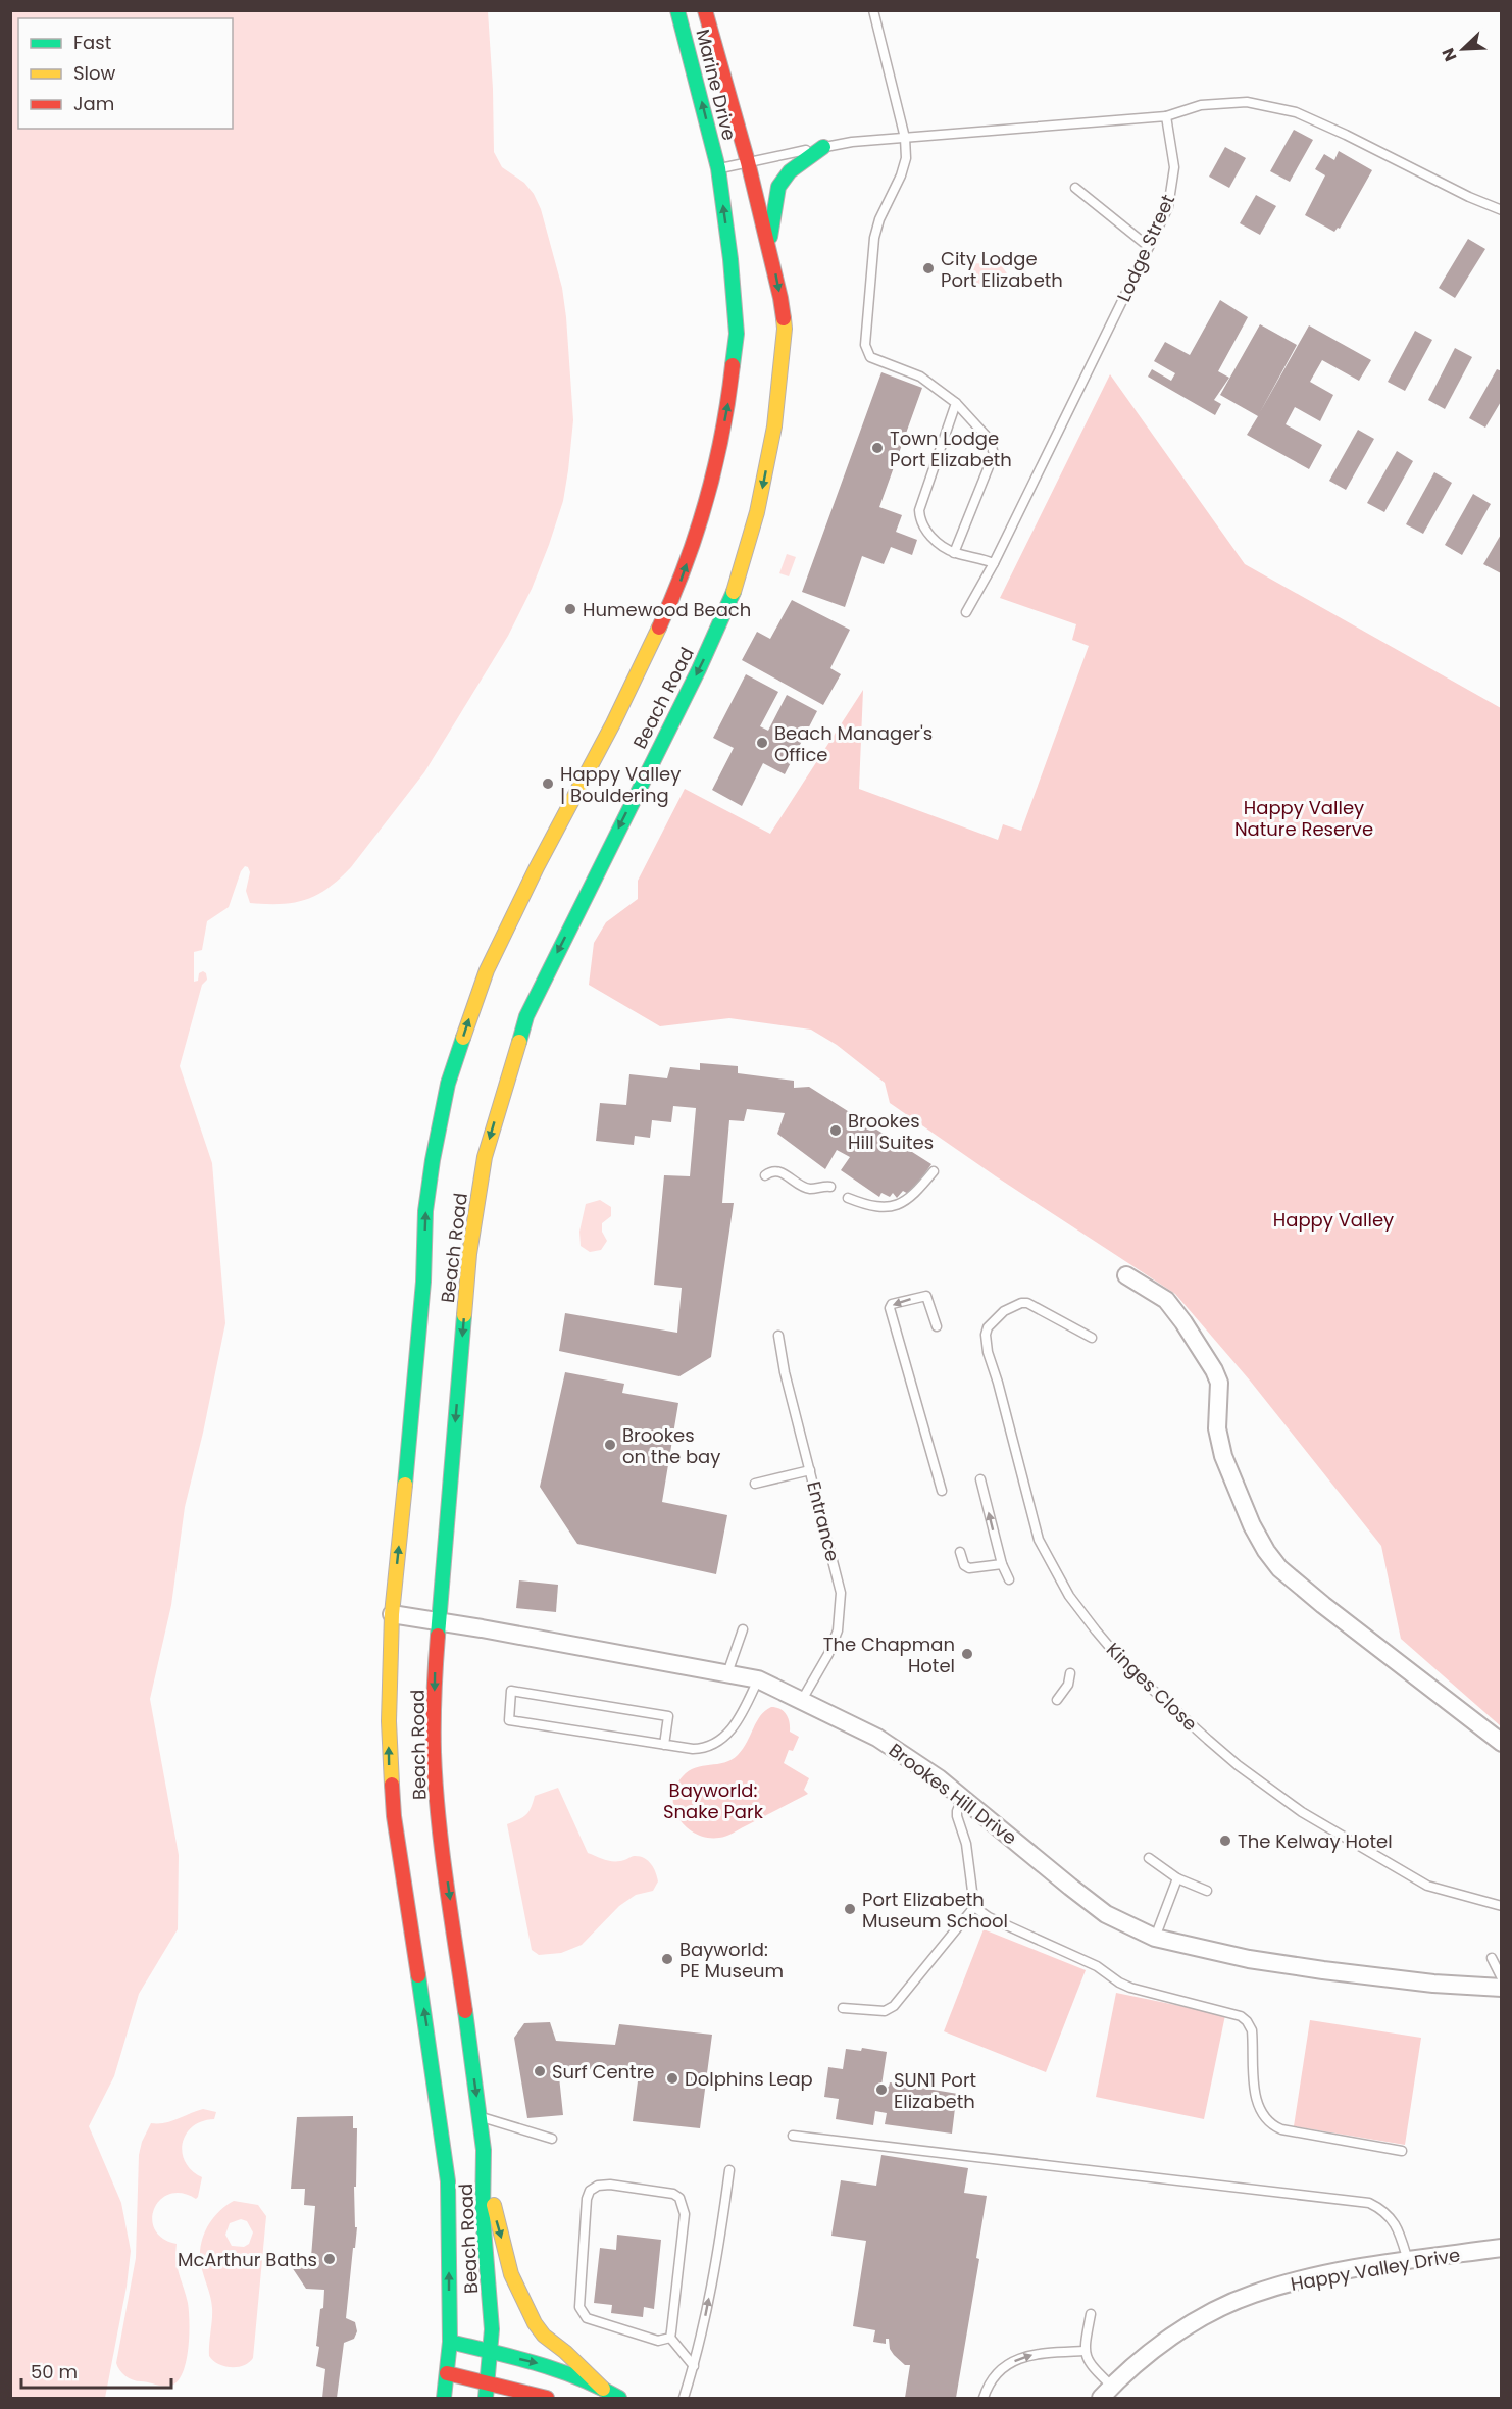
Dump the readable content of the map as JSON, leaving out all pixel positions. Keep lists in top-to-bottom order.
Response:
{
  "streets": {
    "main road": ["Marine Drive", "Beach Road"],
    "street": ["Brookes Hill Drive", "Happy Valley Drive"],
    "lane": ["Lodge Street", "Entrance", "Kinges Close"]
  },
  "crossings": [
    ["Marine Drive", "Beach Road"],
    ["Beach Road", "Brookes Hill Drive"],
    ["Entrance", "Brookes Hill Drive"]
  ],
  "parks": ["Happy Valley Nature Reserve", "Happy Valley", "Bayworld: Snake Park"],
  "places": [
    "City Lodge Port Elizabeth",
    "Town Lodge Port Elizabeth",
    "Humewood Beach",
    "Beach Manager's Office",
    "Happy Valley | Bouldering",
    "Brookes Hill Suites",
    "Brookes on the bay",
    "The Chapman Hotel",
    "The Kelway Hotel",
    "Port Elizabeth Museum School",
    "Bayworld: PE Museum",
    "Surf Centre",
    "Dolphins Leap",
    "SUN1 Port Elizabeth",
    "McArthur Baths"
  ],
  "legend": ["Fast", "Slow", "Jam"],
  "scale_bar": "50 m",
  "north": "bottom left"
}
